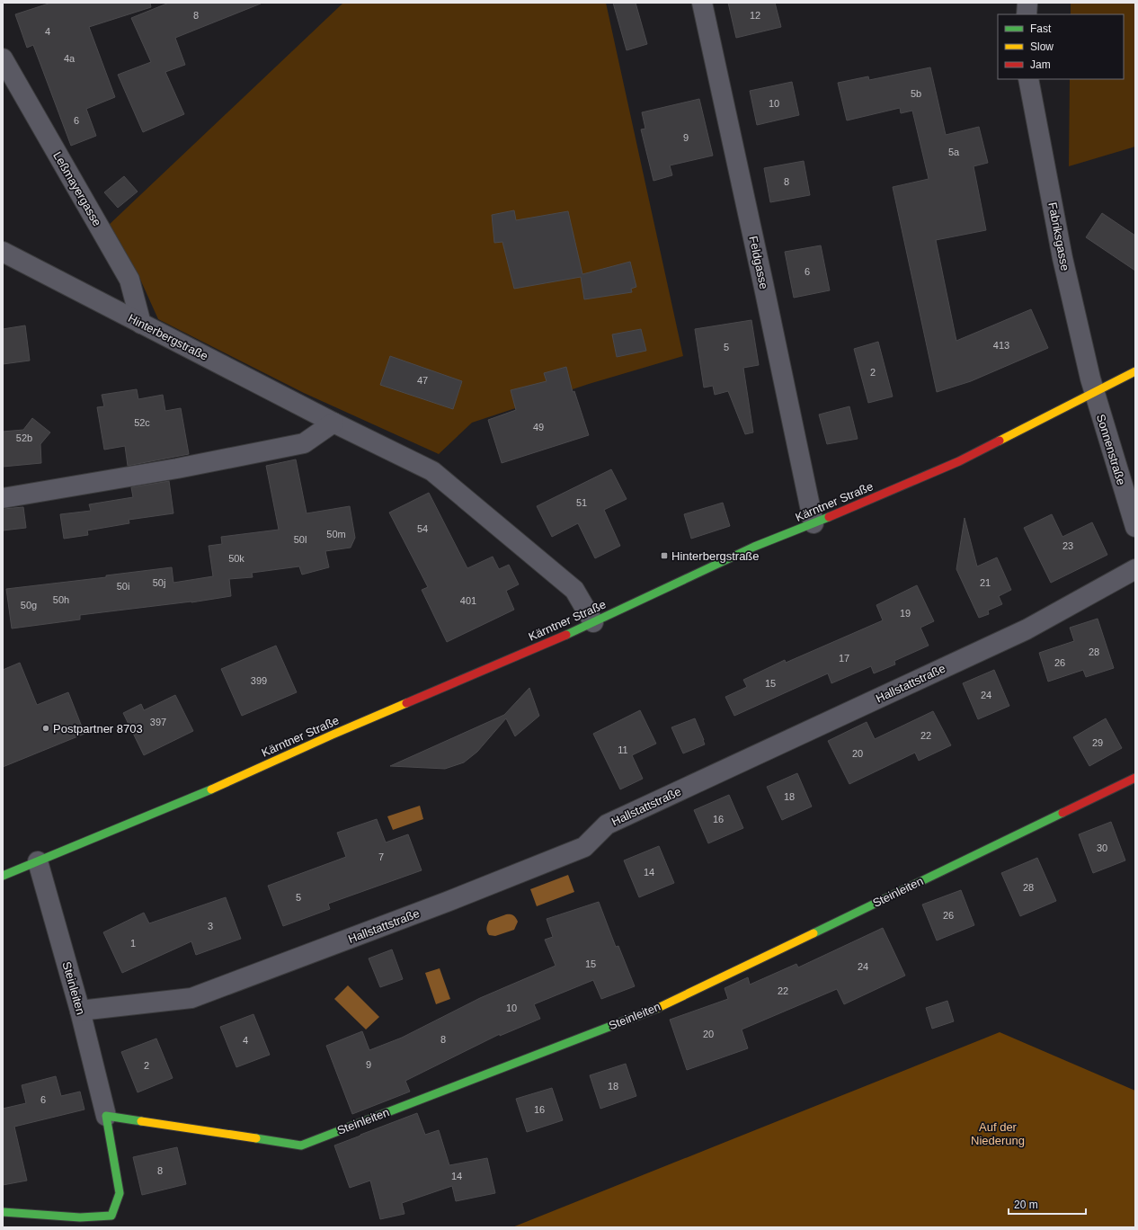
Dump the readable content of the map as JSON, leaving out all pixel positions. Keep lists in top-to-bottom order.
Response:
{
  "streets": {
    "street": [
      "Leßmayergasse",
      "Fabriksgasse",
      "Feldgasse",
      "Hinterbergstraße",
      "Sonnenstraße",
      "Kärntner Straße",
      "Hallstattstraße",
      "Steinleiten"
    ]
  },
  "crossings": [
    ["Leßmayergasse", "Hinterbergstraße"],
    ["Fabriksgasse", "Sonnenstraße"],
    ["Fabriksgasse", "Kärntner Straße"],
    ["Feldgasse", "Kärntner Straße"],
    ["Hinterbergstraße", "Kärntner Straße"],
    ["Sonnenstraße", "Kärntner Straße"],
    ["Kärntner Straße", "Steinleiten"],
    ["Hallstattstraße", "Steinleiten"]
  ],
  "parks": ["Auf der Niederung"],
  "places": {
    "transit": ["Hinterbergstraße"],
    "other": ["Postpartner 8703"]
  },
  "house_numbers": [
    "8",
    "12",
    "4",
    "4a",
    "5b",
    "10",
    "6",
    "9",
    "5a",
    "8",
    "6",
    "413",
    "5",
    "2",
    "47",
    "52c",
    "49",
    "52b",
    "51",
    "54",
    "50m",
    "50l",
    "23",
    "50k",
    "50j",
    "21",
    "50i",
    "50h",
    "401",
    "50g",
    "19",
    "28",
    "17",
    "26",
    "399",
    "15",
    "24",
    "397",
    "22",
    "29",
    "11",
    "20",
    "18",
    "16",
    "30",
    "7",
    "14",
    "28",
    "5",
    "26",
    "3",
    "1",
    "15",
    "24",
    "22",
    "10",
    "20",
    "8",
    "4",
    "9",
    "2",
    "18",
    "6",
    "16",
    "8",
    "14"
  ],
  "legend": ["Fast", "Slow", "Jam"],
  "scale_bar": "20 m"
}
